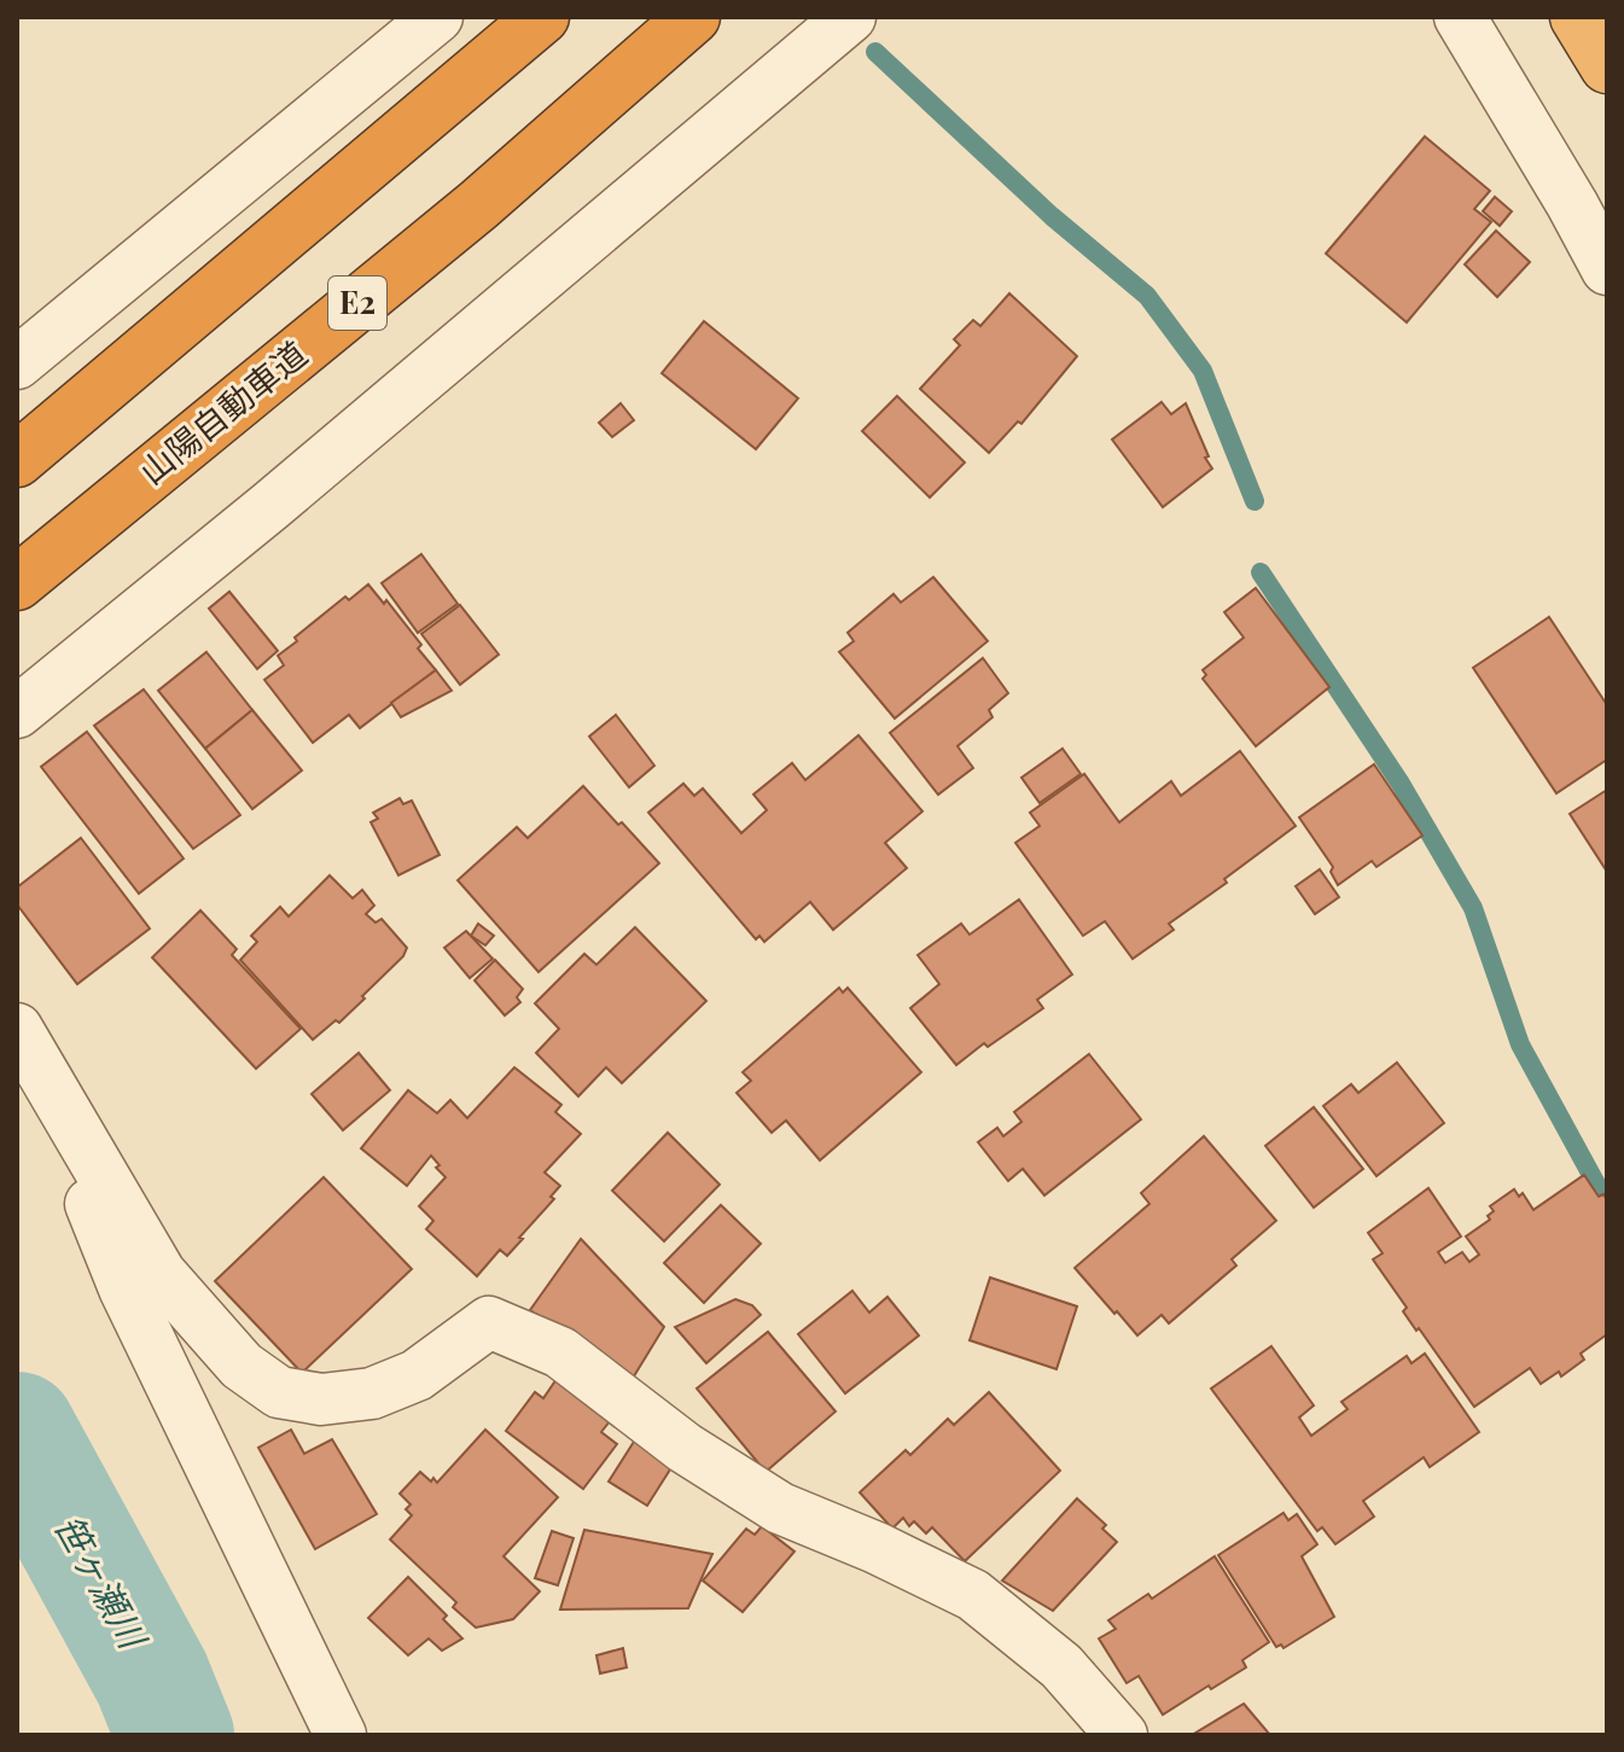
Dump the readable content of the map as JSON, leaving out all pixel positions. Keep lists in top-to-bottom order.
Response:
{
  "streets": {
    "highway": ["E2", "山陽自動車道"]
  },
  "water": ["笹ヶ瀬川"]
}
